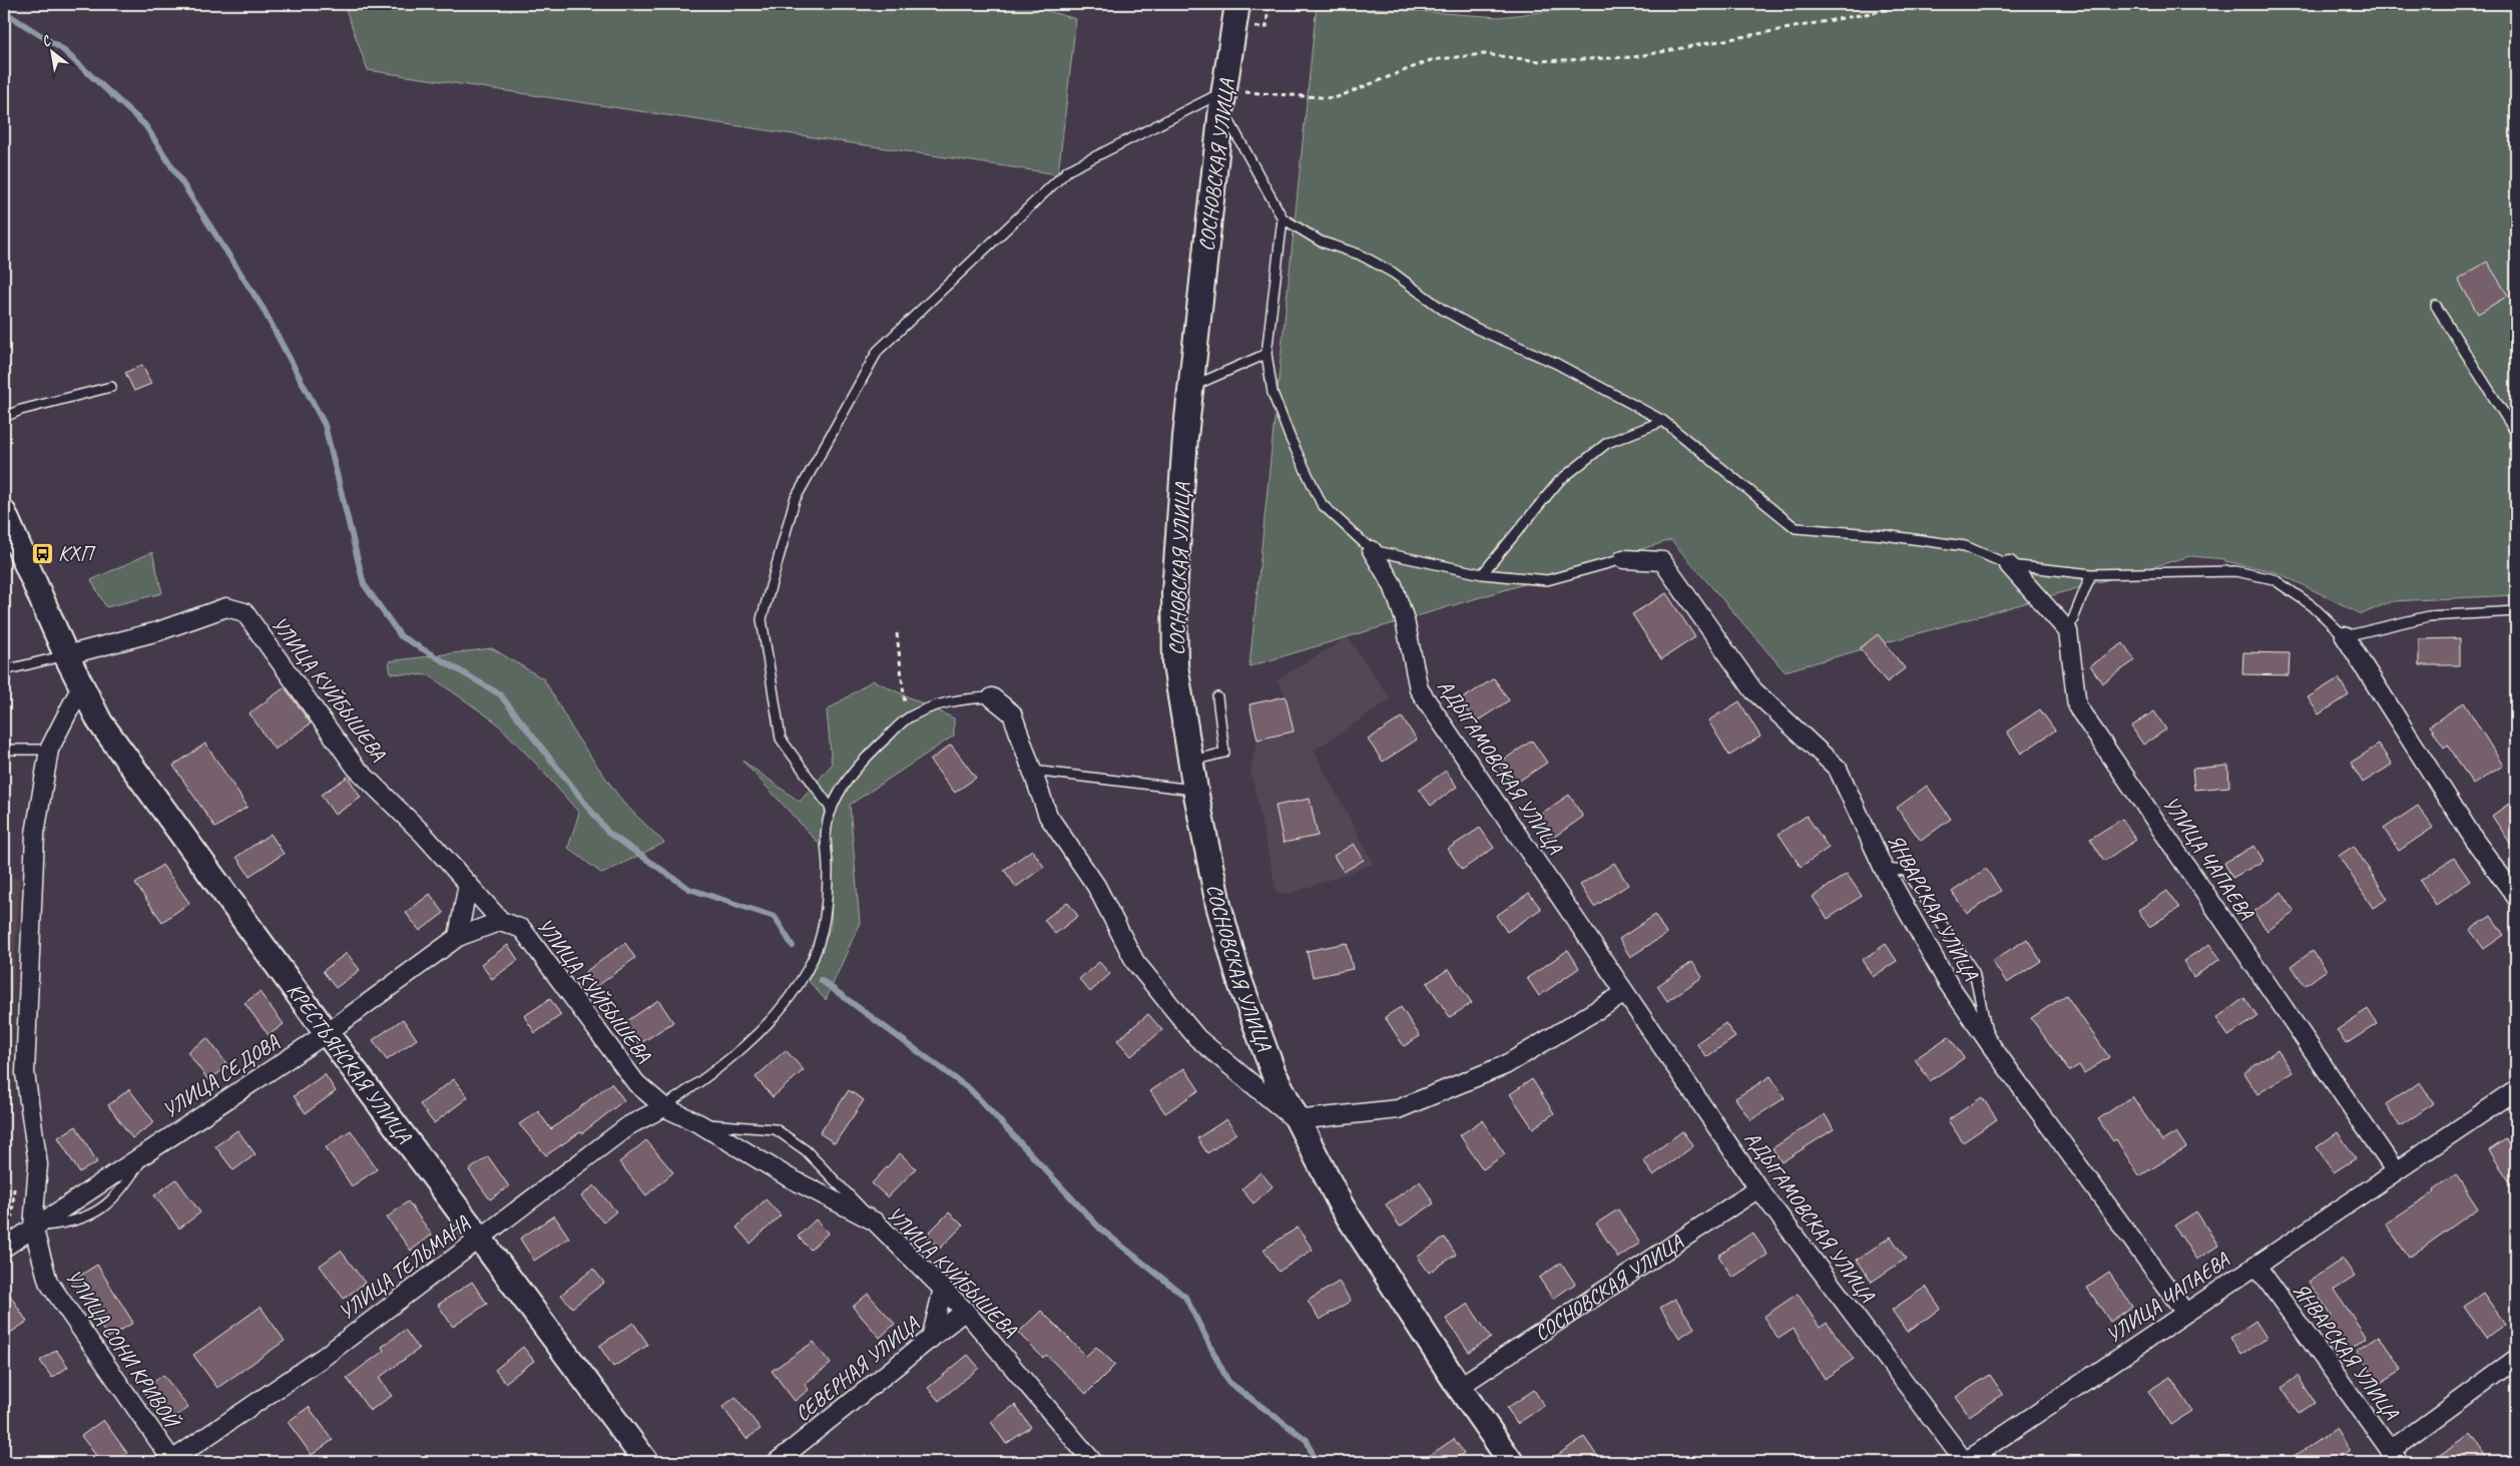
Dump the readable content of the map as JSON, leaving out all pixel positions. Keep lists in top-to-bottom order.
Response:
{
  "streets": {
    "main road": ["СОСНОВСКАЯ УЛИЦА", "КРЕСТЬЯНСКАЯ УЛИЦА"],
    "street": [
      "УЛИЦА КУЙБЫШЕВА",
      "АДЫГАМОВСКАЯ УЛИЦА",
      "УЛИЦА ЧАПАЕВА",
      "ЯНВАРСКАЯ УЛИЦА",
      "УЛИЦА СЕДОВА",
      "УЛИЦА ТЕЛЬМАНА",
      "УЛИЦА СОНИ КРИВОЙ",
      "СЕВЕРНАЯ УЛИЦА"
    ]
  },
  "crossings": [
    ["СОСНОВСКАЯ УЛИЦА", "АДЫГАМОВСКАЯ УЛИЦА"],
    ["УЛИЦА КУЙБЫШЕВА", "КРЕСТЬЯНСКАЯ УЛИЦА"],
    ["УЛИЦА КУЙБЫШЕВА", "УЛИЦА СЕДОВА"],
    ["УЛИЦА КУЙБЫШЕВА", "УЛИЦА ТЕЛЬМАНА"],
    ["УЛИЦА КУЙБЫШЕВА", "СЕВЕРНАЯ УЛИЦА"],
    ["АДЫГАМОВСКАЯ УЛИЦА", "УЛИЦА ЧАПАЕВА"],
    ["УЛИЦА ЧАПАЕВА", "ЯНВАРСКАЯ УЛИЦА"],
    ["КРЕСТЬЯНСКАЯ УЛИЦА", "УЛИЦА СЕДОВА"],
    ["КРЕСТЬЯНСКАЯ УЛИЦА", "УЛИЦА ТЕЛЬМАНА"],
    ["КРЕСТЬЯНСКАЯ УЛИЦА", "УЛИЦА СОНИ КРИВОЙ"],
    ["УЛИЦА СЕДОВА", "УЛИЦА СОНИ КРИВОЙ"],
    ["УЛИЦА ТЕЛЬМАНА", "УЛИЦА СОНИ КРИВОЙ"]
  ],
  "places": {
    "bus stop": ["КХП"]
  },
  "north": "top left"
}
